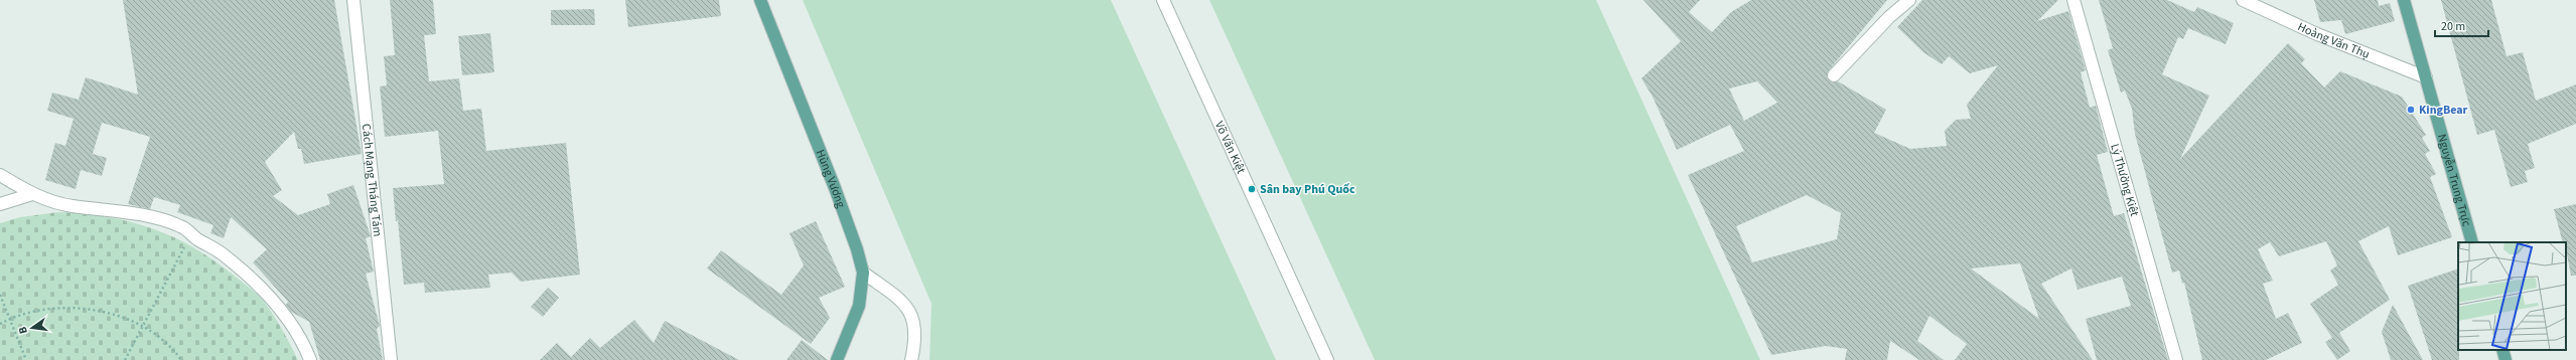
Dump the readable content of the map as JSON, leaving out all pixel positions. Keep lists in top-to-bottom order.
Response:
{
  "streets": {
    "main road": ["Hùng Vương", "Nguyễn Trung Trực"],
    "street": [
      "Hoàng Văn Thụ",
      "Võ Văn Kiệt",
      "Cách Mạng Tháng Tám",
      "Lý Thường Kiệt"
    ]
  },
  "crossings": [
    ["Hoàng Văn Thụ", "Nguyễn Trung Trực"]
  ],
  "places": ["KingBear", "Sân bay Phú Quốc"],
  "scale_bar": "20 m",
  "north": "left"
}
